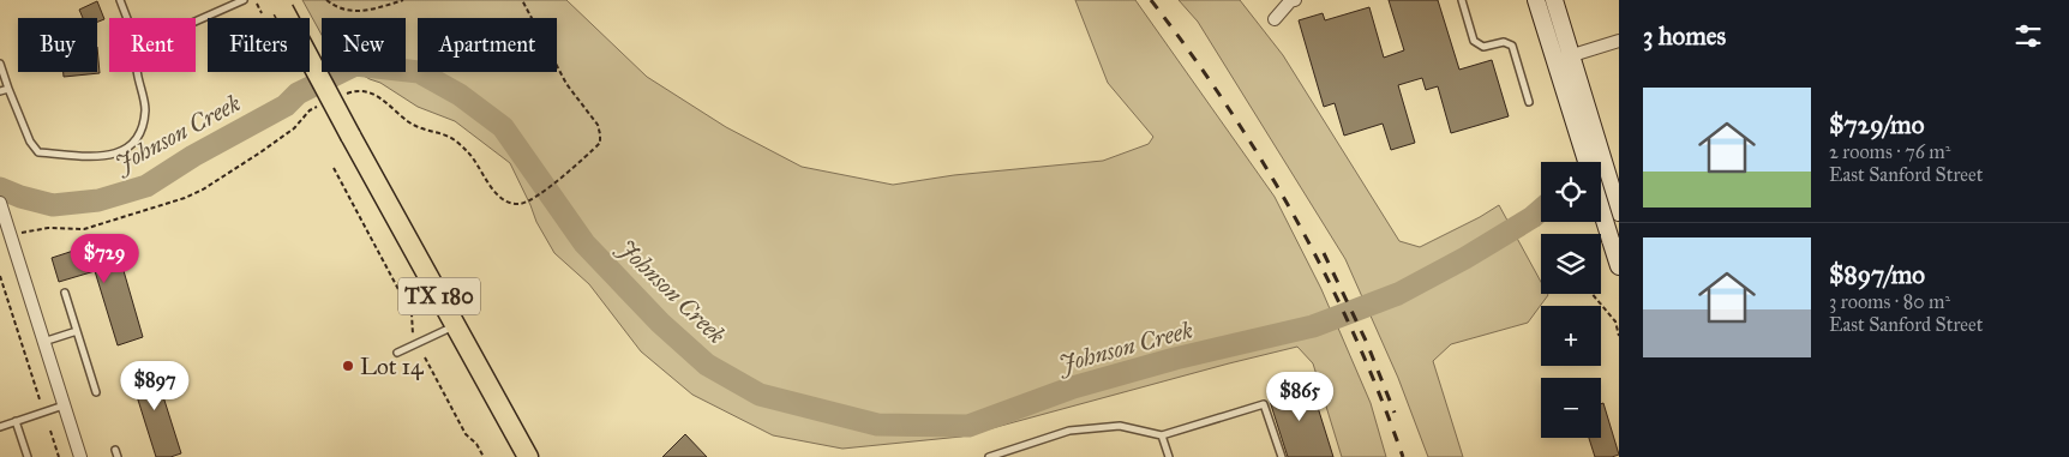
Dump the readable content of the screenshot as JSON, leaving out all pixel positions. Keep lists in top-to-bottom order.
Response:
{
  "streets": {
    "main road": ["TX 180"]
  },
  "water": ["Johnson Creek"],
  "places": ["Lot 14"],
  "page": {
    "heading": "3 homes",
    "chip": [
      "Buy",
      "Rent",
      "Filters",
      "New",
      "Apartment"
    ],
    "list": [
      {
        "name": "$729/mo",
        "note": "2 rooms · 76 m² · East Sanford Street"
      },
      {
        "name": "$897/mo",
        "note": "3 rooms · 80 m² · East Sanford Street"
      }
    ],
    "map_buttons": ["+", "−"],
    "price": ["$729", "$897", "$865"]
  }
}
